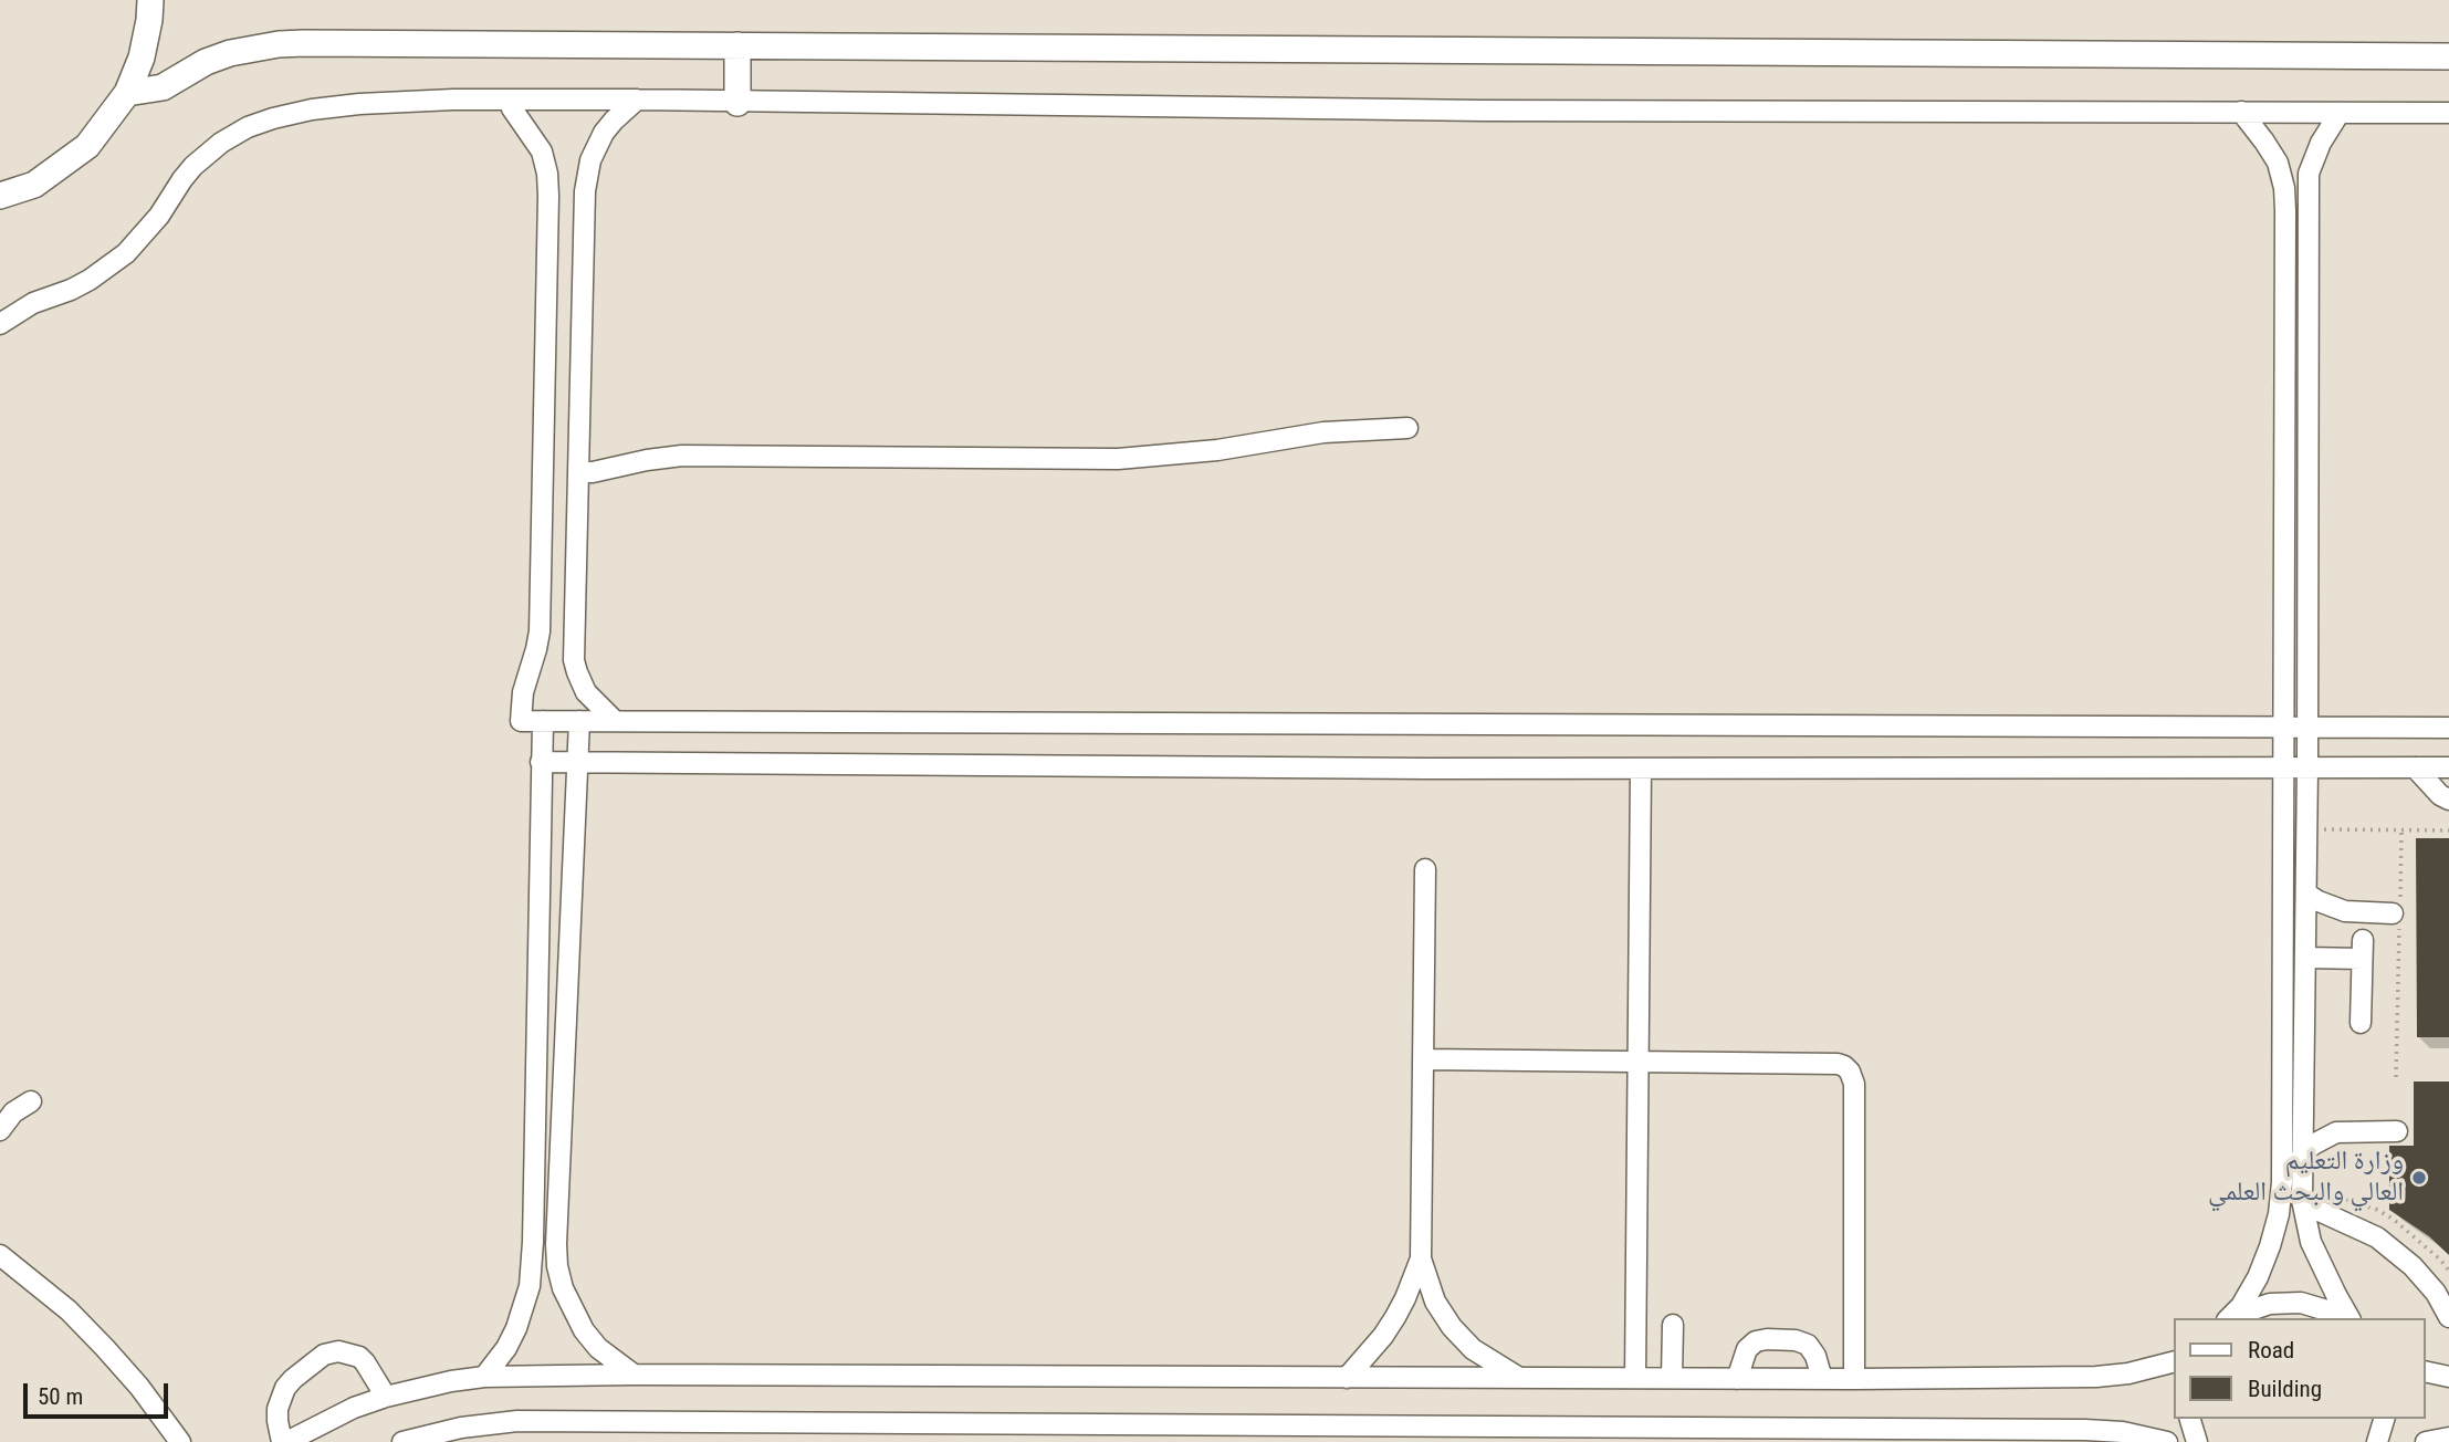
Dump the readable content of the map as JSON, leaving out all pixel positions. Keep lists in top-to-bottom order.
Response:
{
  "places": ["وزارة التعليم العالي والبحث العلمي"],
  "legend": ["Road", "Building"],
  "scale_bar": "50 m"
}
